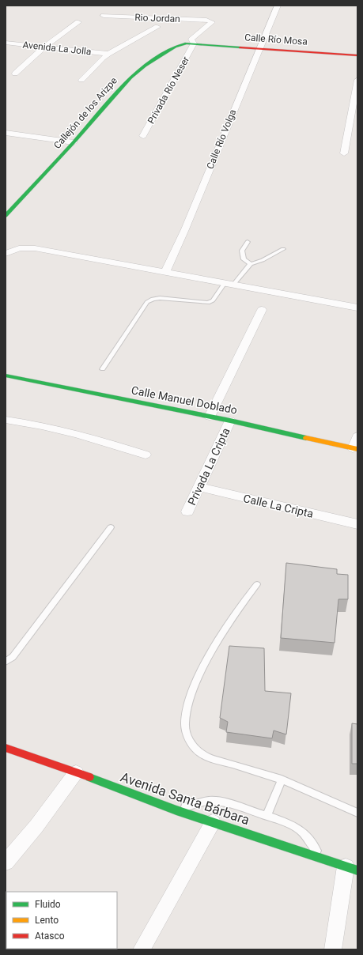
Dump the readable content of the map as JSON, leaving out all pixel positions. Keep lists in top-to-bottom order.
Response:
{
  "streets": {
    "street": [
      "Rio Jordan",
      "Calle Río Mosa",
      "Avenida La Jolla",
      "Privada Río Neser",
      "Callejón de los Arizpe",
      "Calle Río Volga",
      "Calle Manuel Doblado",
      "Privada La Cripta",
      "Calle La Cripta",
      "Avenida Santa Bárbara"
    ]
  },
  "crossings": [
    ["Rio Jordan", "Privada Río Neser"],
    ["Calle Río Mosa", "Privada Río Neser"],
    ["Calle Río Mosa", "Callejón de los Arizpe"],
    ["Calle Río Mosa", "Calle Río Volga"],
    ["Privada Río Neser", "Callejón de los Arizpe"],
    ["Calle Manuel Doblado", "Privada La Cripta"],
    ["Privada La Cripta", "Calle La Cripta"]
  ],
  "legend": ["Fluido", "Lento", "Atasco"]
}
